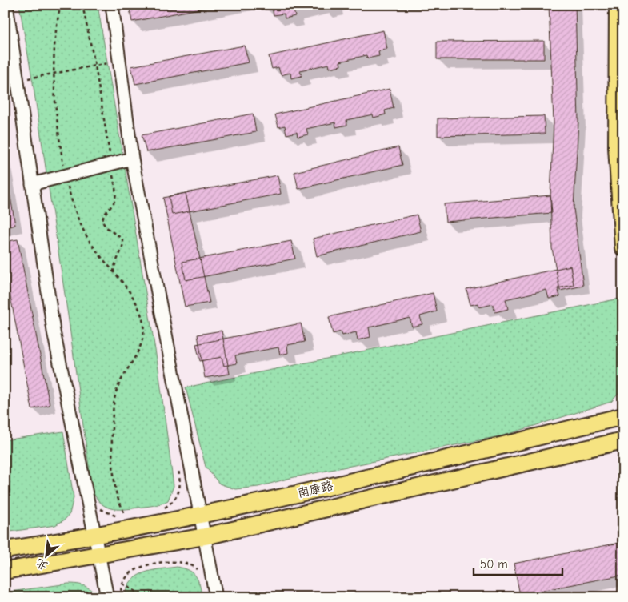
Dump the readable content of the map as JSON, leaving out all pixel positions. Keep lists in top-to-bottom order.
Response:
{
  "streets": {
    "main road": ["南康路"]
  },
  "scale_bar": "50 m",
  "north": "bottom left"
}
